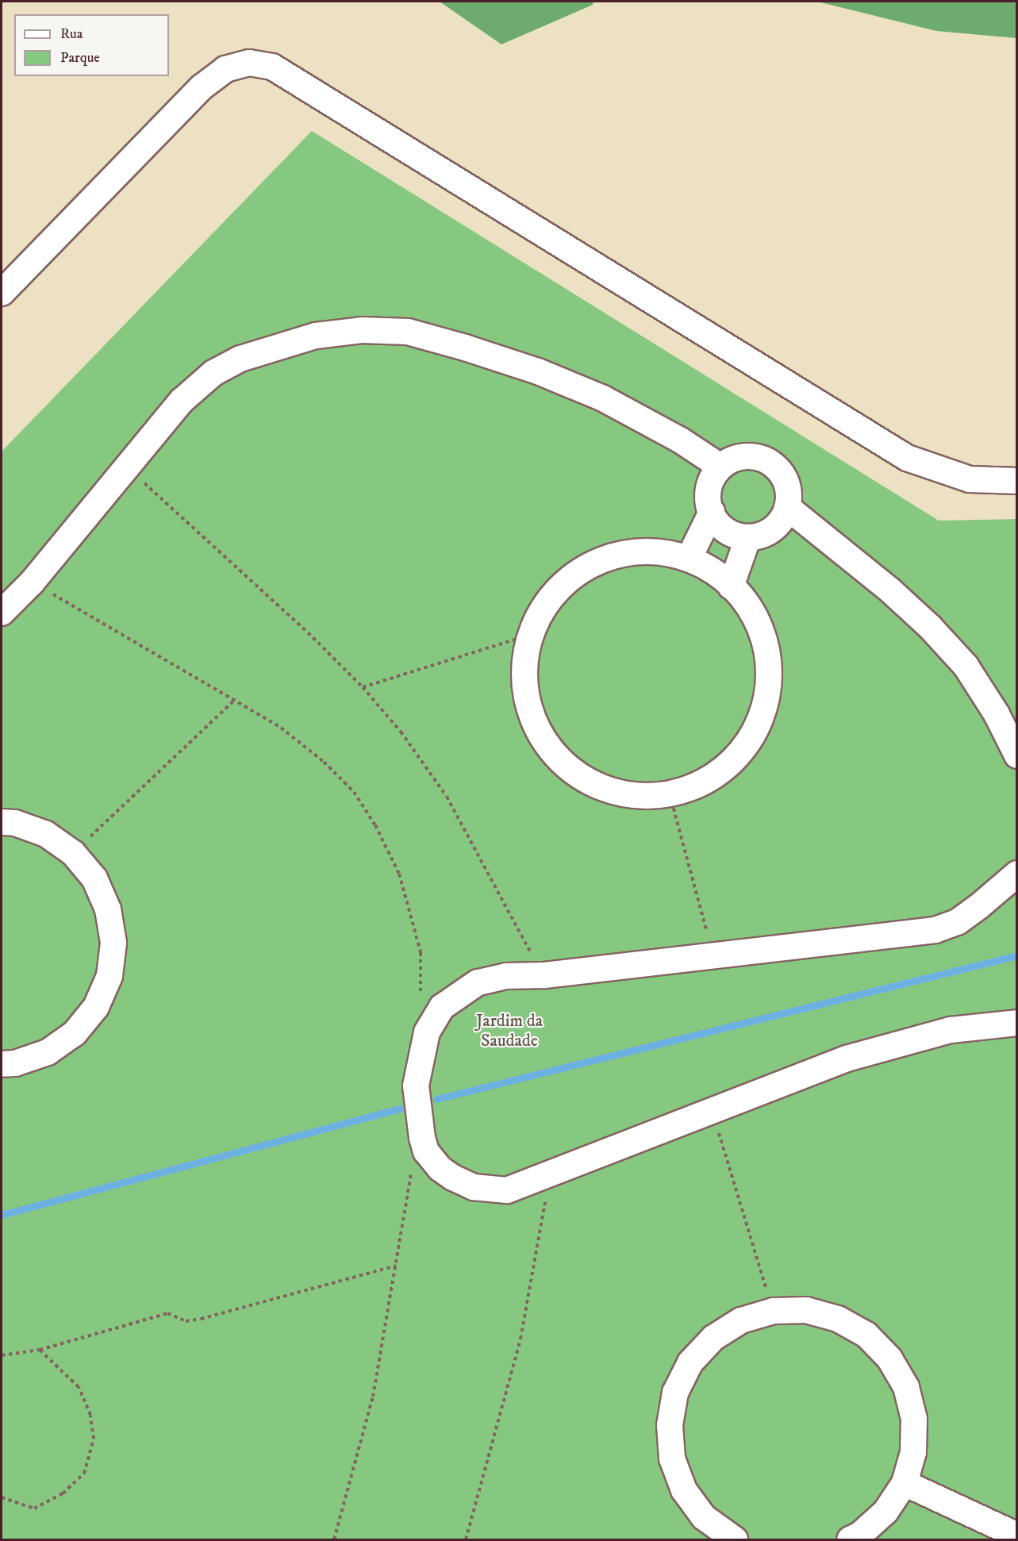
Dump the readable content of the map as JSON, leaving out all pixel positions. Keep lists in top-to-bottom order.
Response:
{
  "parks": ["Jardim da Saudade"],
  "legend": ["Rua", "Parque"]
}
